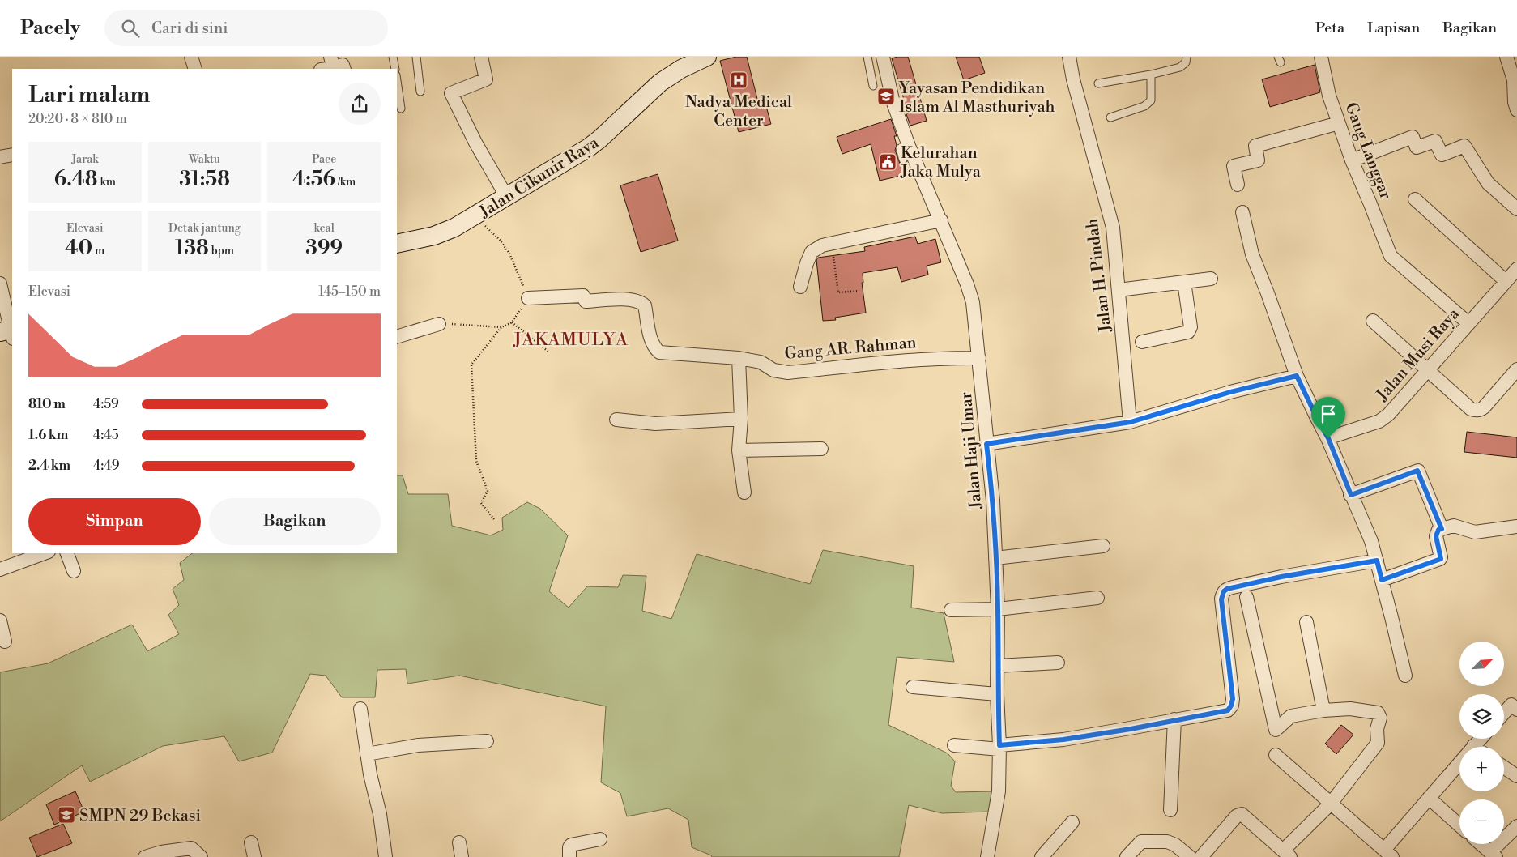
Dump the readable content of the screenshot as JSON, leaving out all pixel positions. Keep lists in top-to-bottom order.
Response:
{
  "streets": {
    "street": [
      "Gang Langgar",
      "Jalan Cikunir Raya",
      "Jalan H. Pindah",
      "Gang AR. Rahman",
      "Jalan Musi Raya",
      "Jalan Haji Umar"
    ]
  },
  "crossings": [
    ["Gang Langgar", "Jalan Musi Raya"],
    ["Gang AR. Rahman", "Jalan Haji Umar"]
  ],
  "districts": ["JAKAMULYA"],
  "places": {
    "hospital": ["Nadya Medical Center"],
    "school or university": ["Yayasan Pendidikan Islam Al Masthuriyah", "SMPN 29 Bekasi"],
    "public building": ["Kelurahan Jaka Mulya"]
  },
  "north": "top right",
  "page": {
    "header": "Pacely",
    "search": "Cari di sini",
    "nav": ["Peta", "Lapisan", "Bagikan"],
    "heading": ["Lari malam", "20:20 · 8 × 810 m"],
    "stats": [
      ["Jarak", "6.48 km"],
      ["Waktu", "31:58"],
      ["Pace", "4:56 /km"],
      ["Elevasi", "40 m"],
      ["Detak jantung", "138 bpm"],
      ["kcal", "399"]
    ],
    "chart": ["Elevasi", "145–150 m"],
    "list": [
      {
        "name": "810 m",
        "note": "4:59"
      },
      {
        "name": "1.6 km",
        "note": "4:45"
      },
      {
        "name": "2.4 km",
        "note": "4:49"
      }
    ],
    "buttons": ["Simpan", "Bagikan"],
    "map_buttons": ["+", "−"]
  }
}
